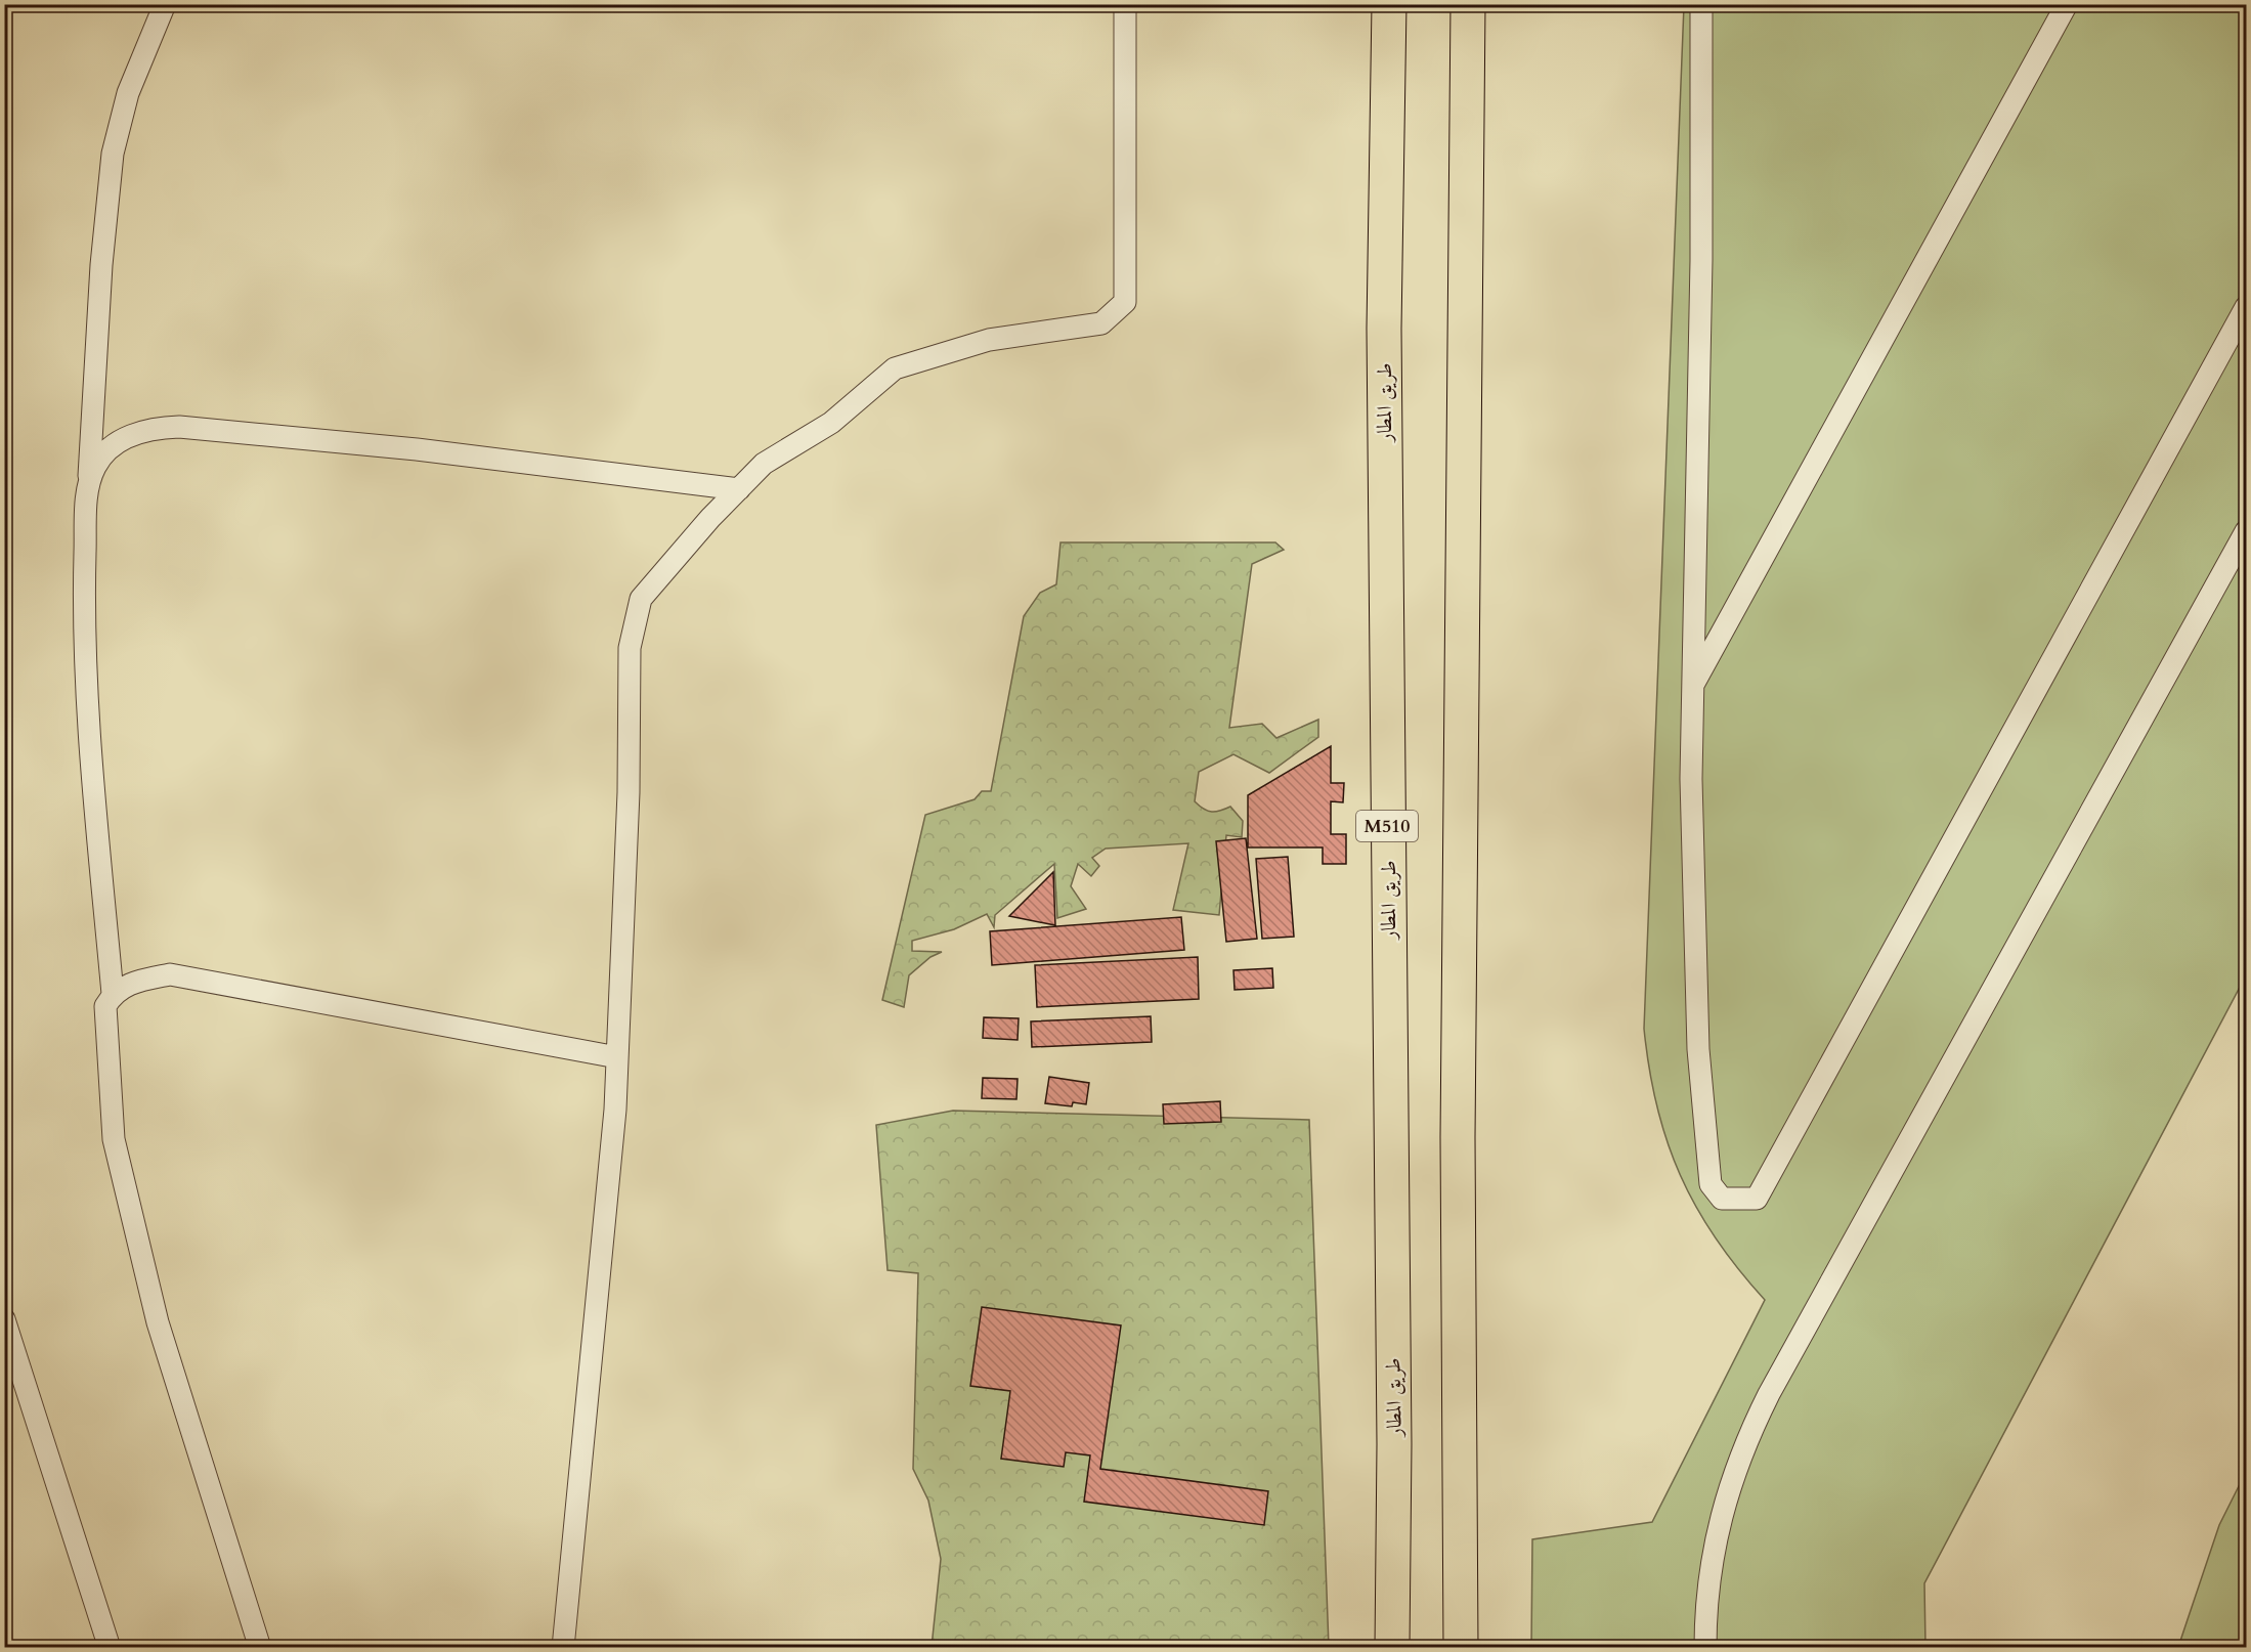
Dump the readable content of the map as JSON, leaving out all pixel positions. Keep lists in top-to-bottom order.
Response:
{
  "streets": {
    "highway": ["طريق المطار", "M510"]
  }
}
